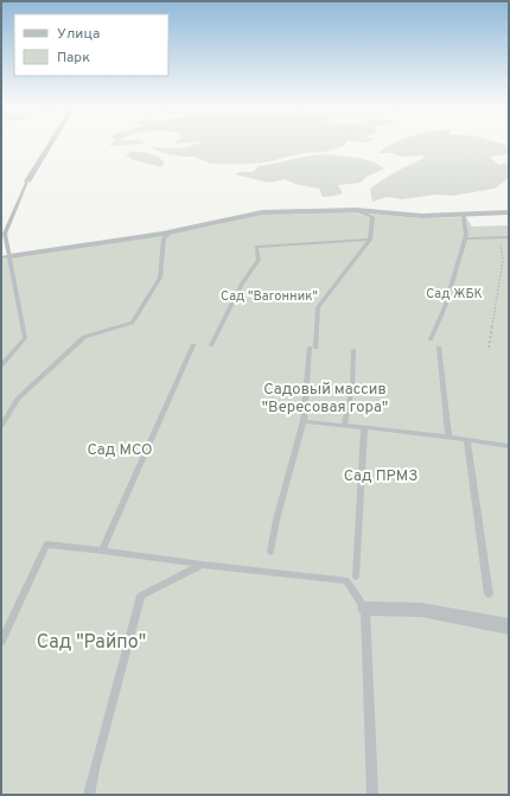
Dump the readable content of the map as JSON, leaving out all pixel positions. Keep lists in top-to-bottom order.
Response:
{
  "parks": [
    "Сад ЖБК",
    "Сад \"Вагонник\"",
    "Садовый массив \"Вересовая гора\"",
    "Сад МСО",
    "Сад ПРМЗ",
    "Сад \"Райпо\""
  ],
  "legend": ["Улица", "Парк"]
}
